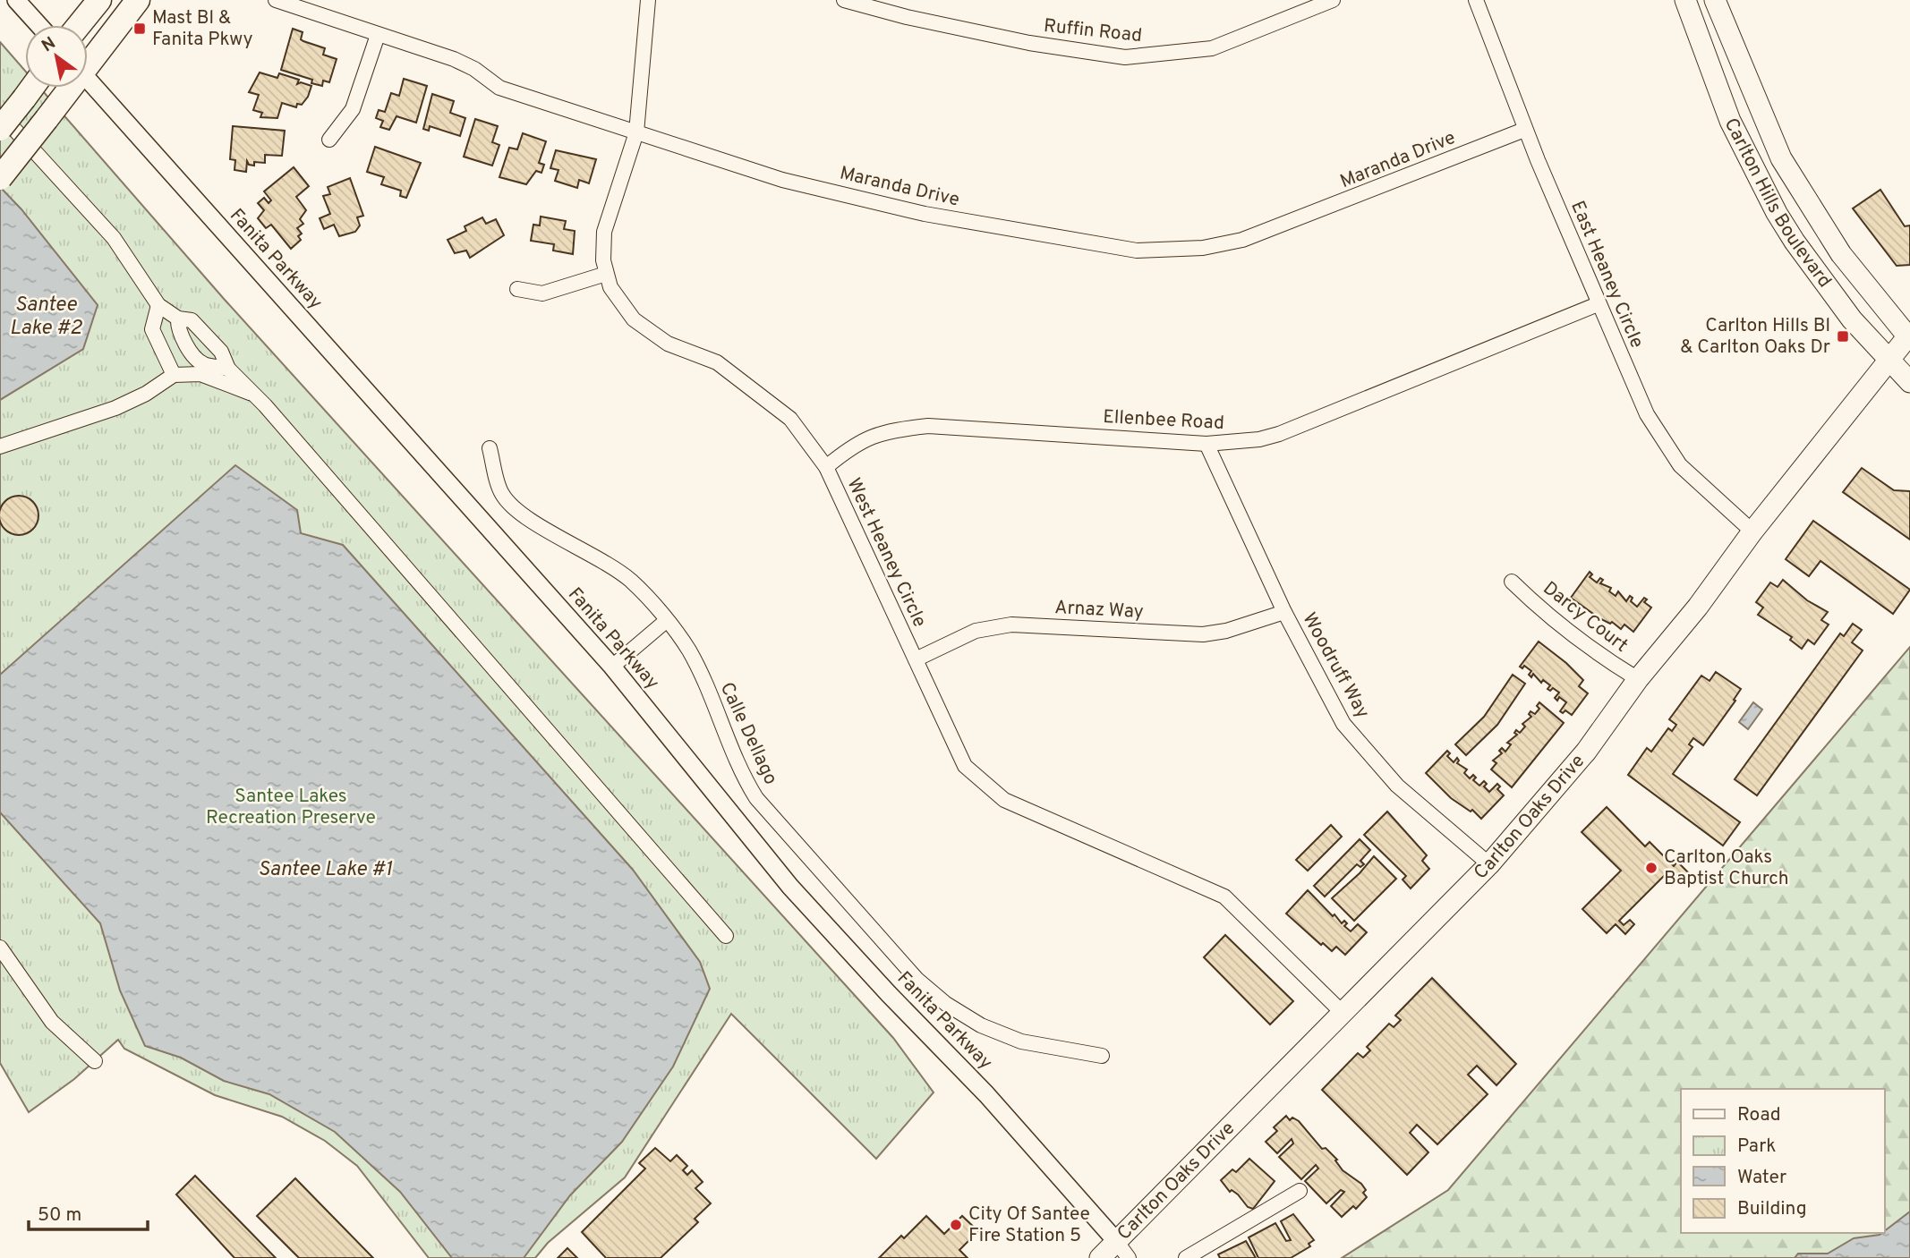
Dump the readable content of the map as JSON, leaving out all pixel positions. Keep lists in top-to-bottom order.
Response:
{
  "streets": {
    "main road": ["Carlton Hills Boulevard", "Carlton Oaks Drive"],
    "street": [
      "Ruffin Road",
      "Maranda Drive",
      "Fanita Parkway",
      "East Heaney Circle",
      "Ellenbee Road",
      "West Heaney Circle",
      "Arnaz Way",
      "Darcy Court",
      "Woodruff Way",
      "Calle Dellago"
    ]
  },
  "crossings": [
    ["Maranda Drive", "East Heaney Circle"],
    ["Maranda Drive", "West Heaney Circle"],
    ["Carlton Hills Boulevard", "Carlton Oaks Drive"],
    ["Fanita Parkway", "Carlton Oaks Drive"],
    ["East Heaney Circle", "Ellenbee Road"],
    ["East Heaney Circle", "Carlton Oaks Drive"],
    ["Ellenbee Road", "West Heaney Circle"],
    ["Ellenbee Road", "Woodruff Way"],
    ["West Heaney Circle", "Arnaz Way"],
    ["West Heaney Circle", "Carlton Oaks Drive"],
    ["Arnaz Way", "Woodruff Way"],
    ["Darcy Court", "Carlton Oaks Drive"],
    ["Woodruff Way", "Carlton Oaks Drive"]
  ],
  "water": ["Santee Lake #2", "Santee Lake #1"],
  "parks": ["Santee Lakes Recreation Preserve"],
  "places": {
    "transit": ["Mast Bl & Fanita Pkwy", "Carlton Hills Bl & Carlton Oaks Dr"],
    "other": ["Carlton Oaks Baptist Church", "City Of Santee Fire Station 5"]
  },
  "legend": [
    "Road",
    "Park",
    "Water",
    "Building"
  ],
  "scale_bar": "50 m",
  "north": "top left"
}
